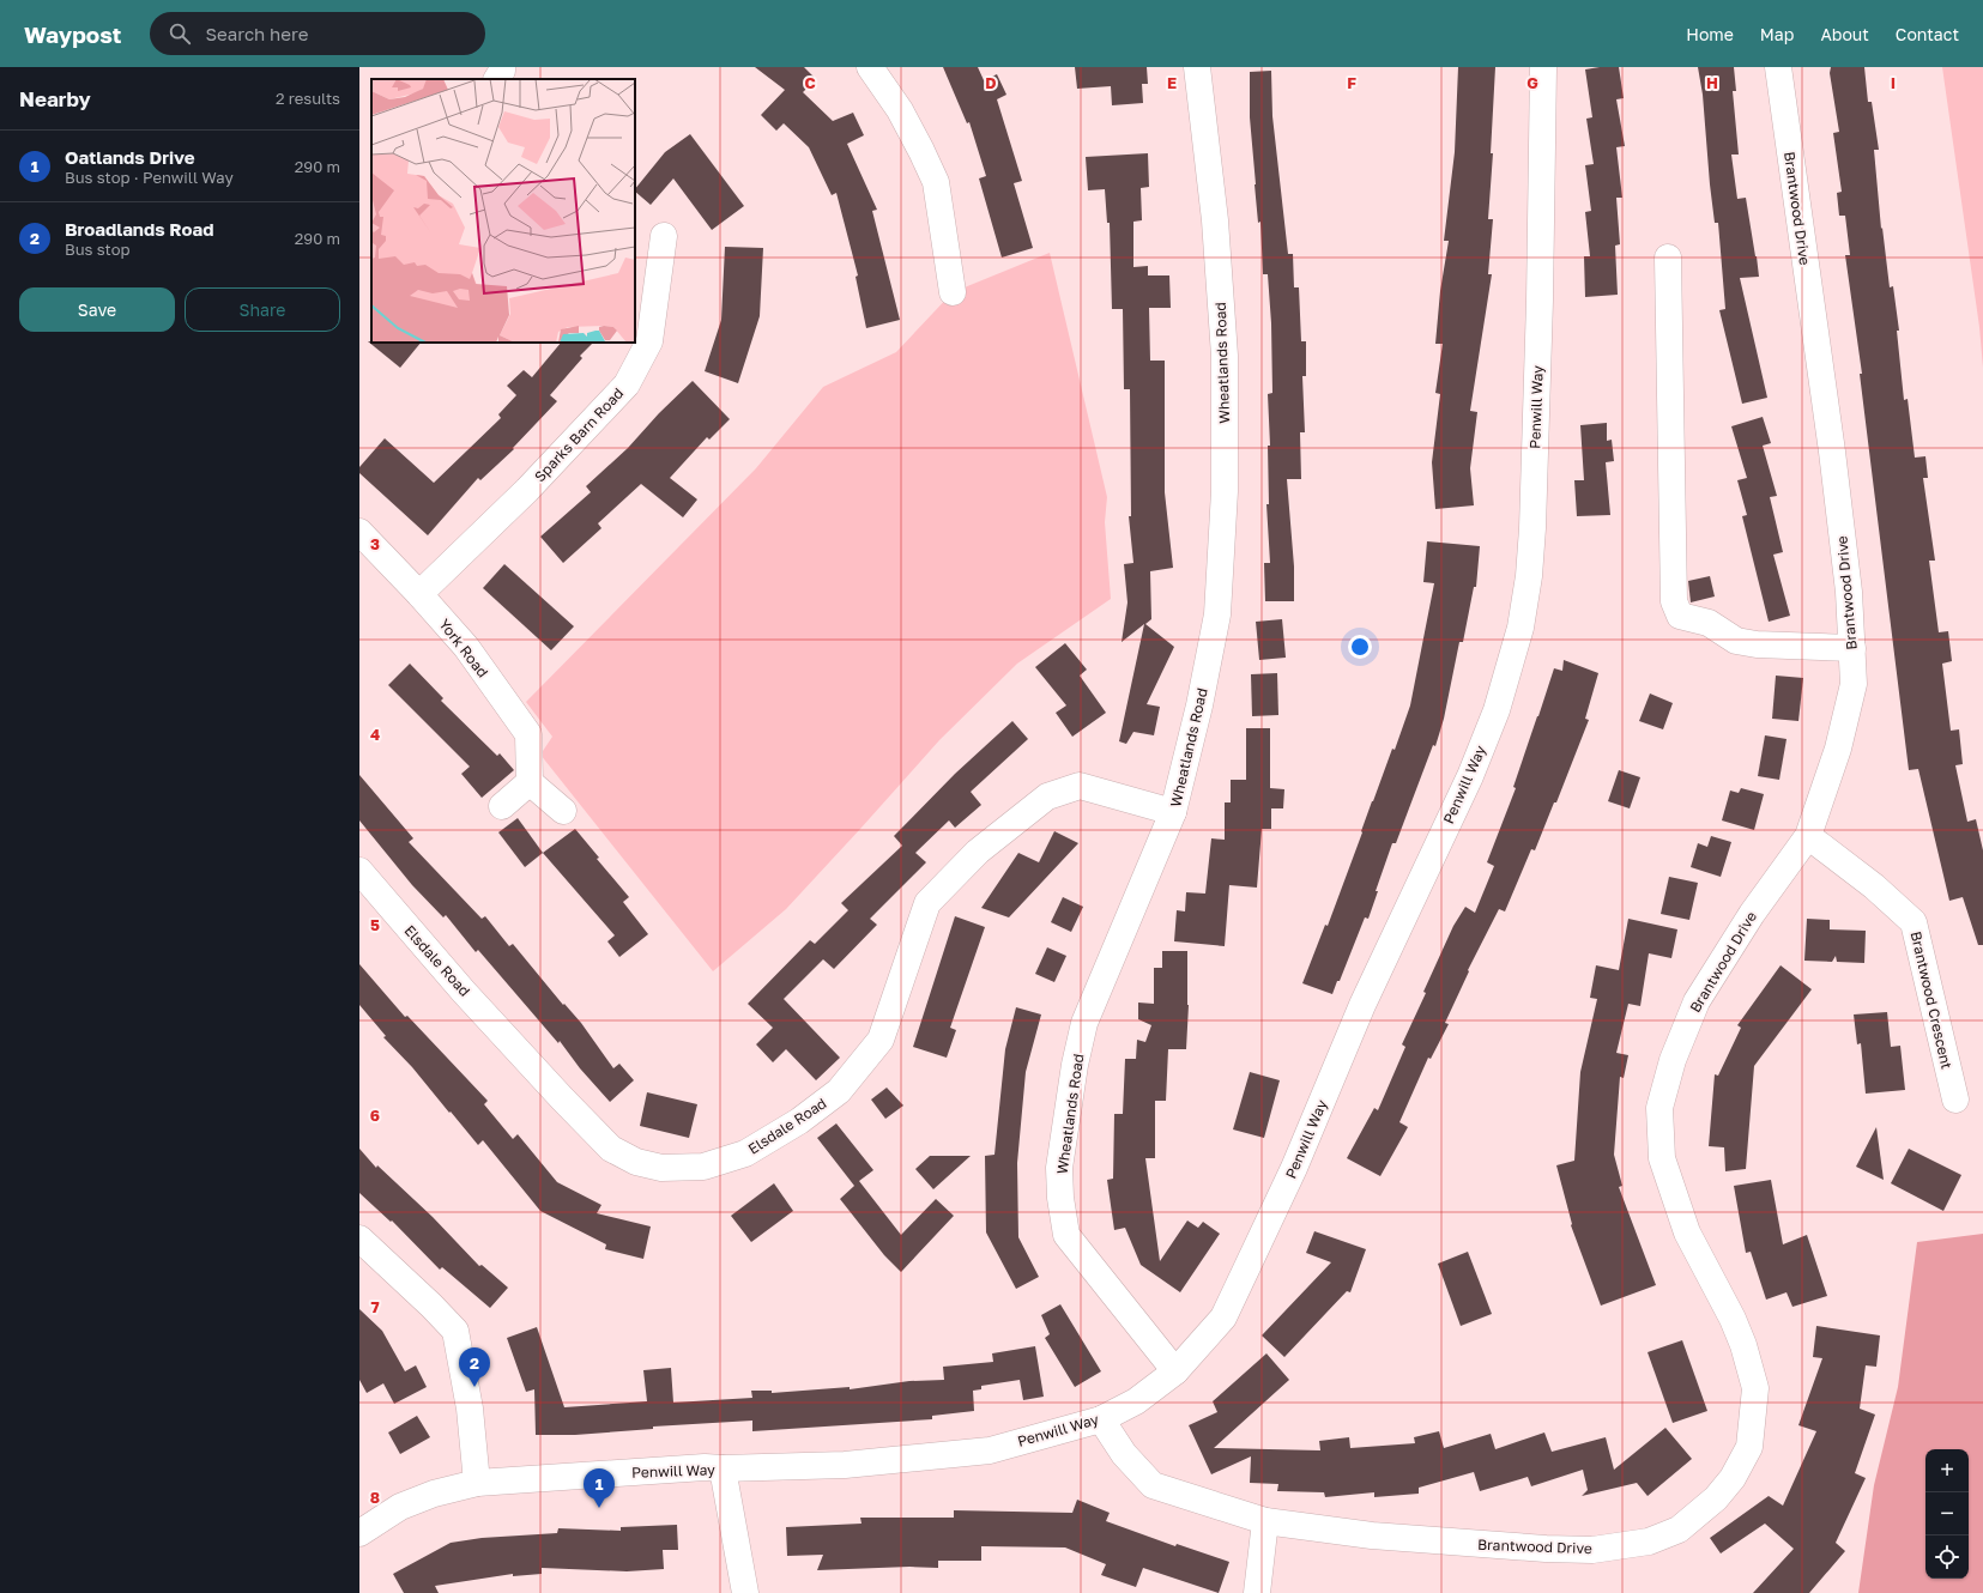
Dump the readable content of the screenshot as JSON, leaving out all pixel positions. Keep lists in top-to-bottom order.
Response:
{
  "streets": {
    "street": [
      "Brantwood Drive",
      "Wheatlands Road",
      "Penwill Way",
      "Sparks Barn Road",
      "York Road",
      "Elsdale Road",
      "Brantwood Crescent"
    ]
  },
  "crossings": [
    ["Brantwood Drive", "Penwill Way"],
    ["Brantwood Drive", "Brantwood Crescent"],
    ["Wheatlands Road", "Penwill Way"],
    ["Wheatlands Road", "Elsdale Road"],
    ["Sparks Barn Road", "York Road"]
  ],
  "page": {
    "header": "Waypost",
    "search": "Search here",
    "nav": [
      "Home",
      "Map",
      "About",
      "Contact"
    ],
    "heading": ["Nearby", "2 results"],
    "list": [
      {
        "mark": "1",
        "name": "Oatlands Drive",
        "note": "Bus stop · Penwill Way",
        "value": "290 m"
      },
      {
        "mark": "2",
        "name": "Broadlands Road",
        "note": "Bus stop",
        "value": "290 m"
      }
    ],
    "buttons": ["Save", "Share"],
    "pins": ["2", "1"],
    "map_buttons": ["+", "−"]
  },
  "grid": {
    "columns": [
      "C",
      "D",
      "E",
      "F",
      "G",
      "H",
      "I"
    ],
    "rows": [
      "3",
      "4",
      "5",
      "6",
      "7",
      "8"
    ]
  }
}
